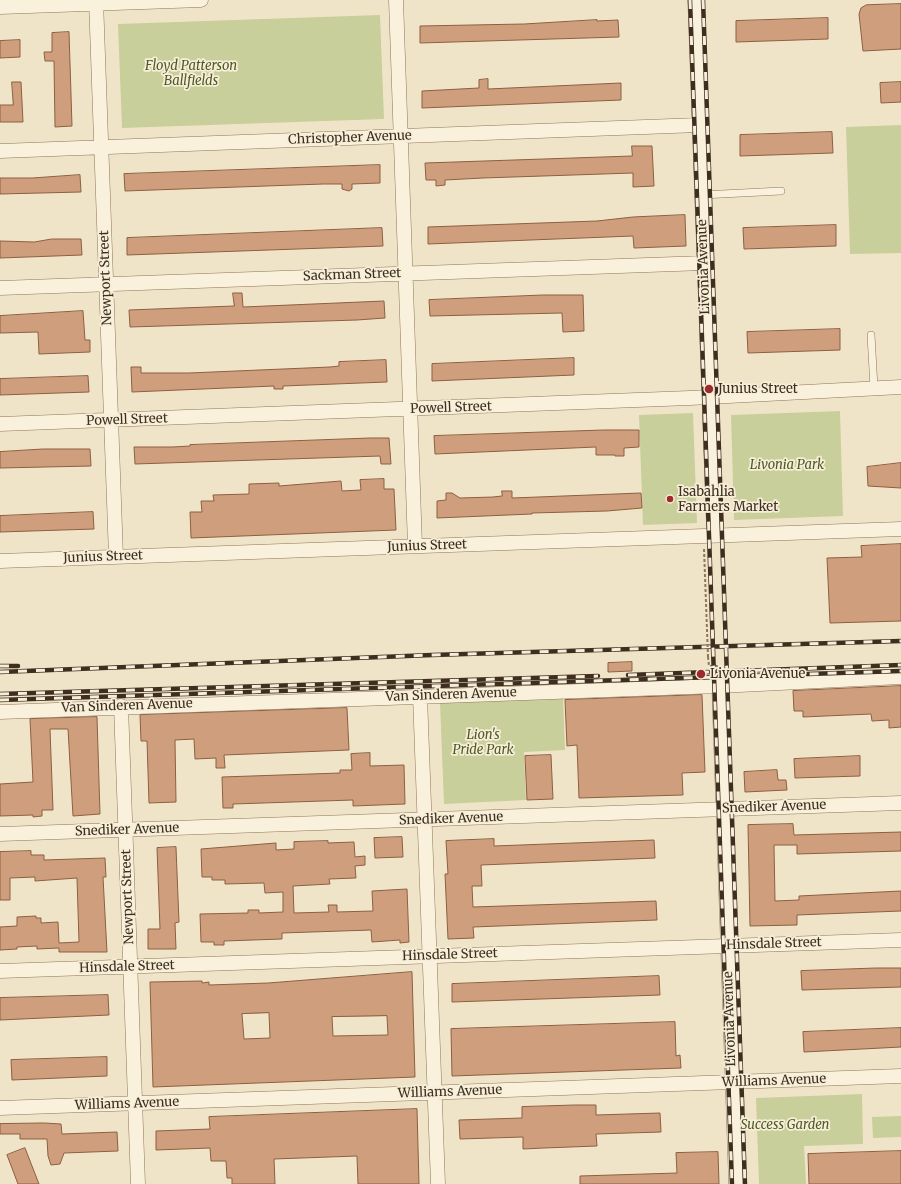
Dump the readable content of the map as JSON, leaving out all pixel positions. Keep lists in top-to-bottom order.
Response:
{
  "streets": {
    "street": [
      "Christopher Avenue",
      "Livonia Avenue",
      "Sackman Street",
      "Newport Street",
      "Powell Street",
      "Junius Street",
      "Van Sinderen Avenue",
      "Snediker Avenue",
      "Hinsdale Street",
      "Williams Avenue"
    ]
  },
  "crossings": [
    ["Christopher Avenue", "Livonia Avenue"],
    ["Christopher Avenue", "Newport Street"],
    ["Livonia Avenue", "Sackman Street"],
    ["Livonia Avenue", "Powell Street"],
    ["Livonia Avenue", "Junius Street"],
    ["Livonia Avenue", "Van Sinderen Avenue"],
    ["Livonia Avenue", "Snediker Avenue"],
    ["Livonia Avenue", "Hinsdale Street"],
    ["Livonia Avenue", "Williams Avenue"],
    ["Sackman Street", "Newport Street"],
    ["Newport Street", "Powell Street"],
    ["Newport Street", "Junius Street"],
    ["Newport Street", "Van Sinderen Avenue"],
    ["Newport Street", "Snediker Avenue"],
    ["Newport Street", "Hinsdale Street"],
    ["Newport Street", "Williams Avenue"]
  ],
  "parks": [
    "Floyd Patterson Ballfields",
    "Livonia Park",
    "Lion's Pride Park",
    "Success Garden"
  ],
  "places": ["Junius Street", "Isabahlia Farmers Market", "Livonia Avenue"]
}
